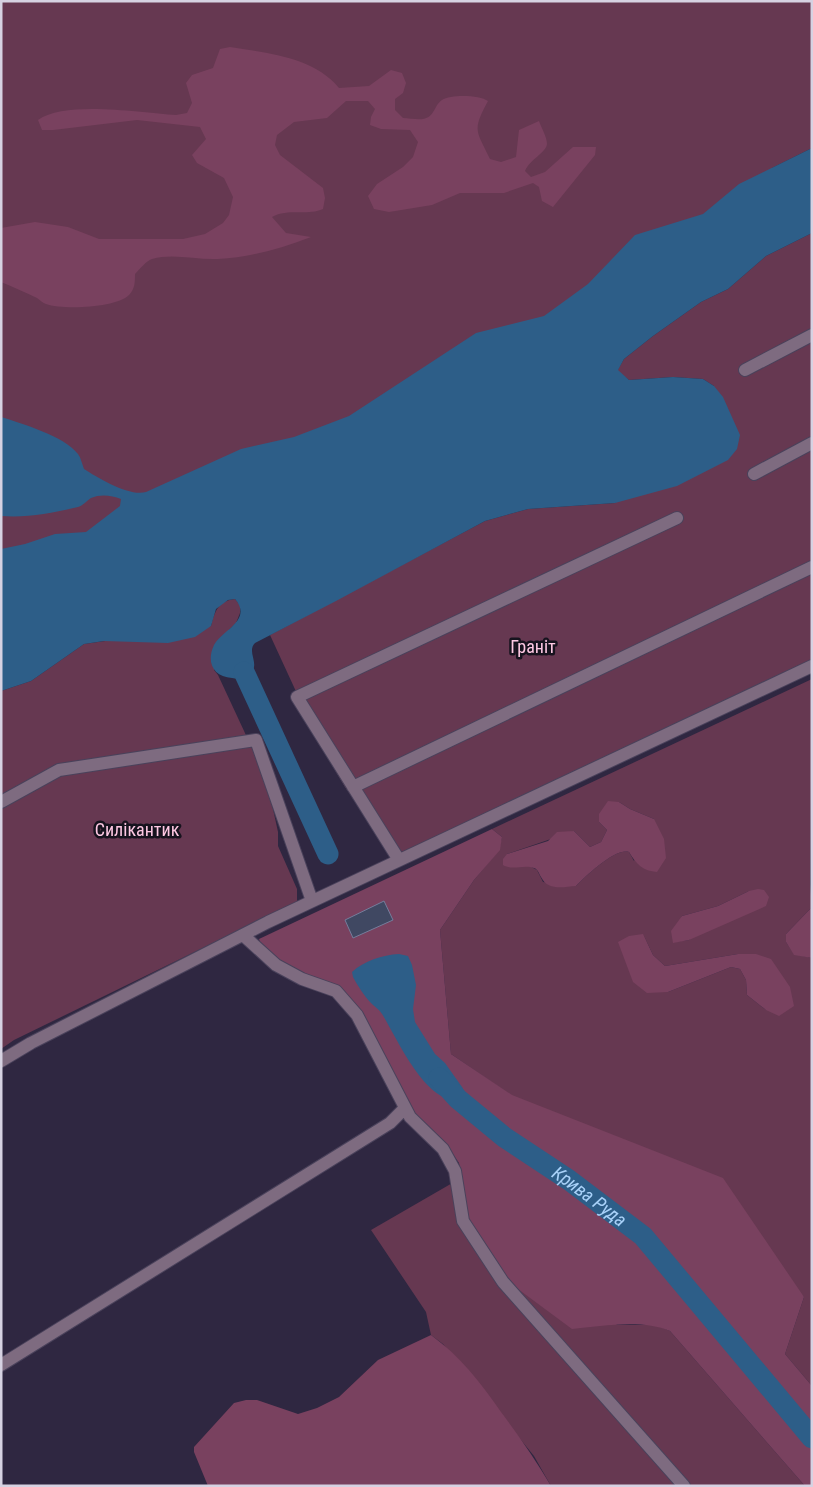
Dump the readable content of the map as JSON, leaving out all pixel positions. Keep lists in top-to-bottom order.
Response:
{
  "water": ["Крива Руда"],
  "parks": ["Граніт", "Силікантик"]
}
